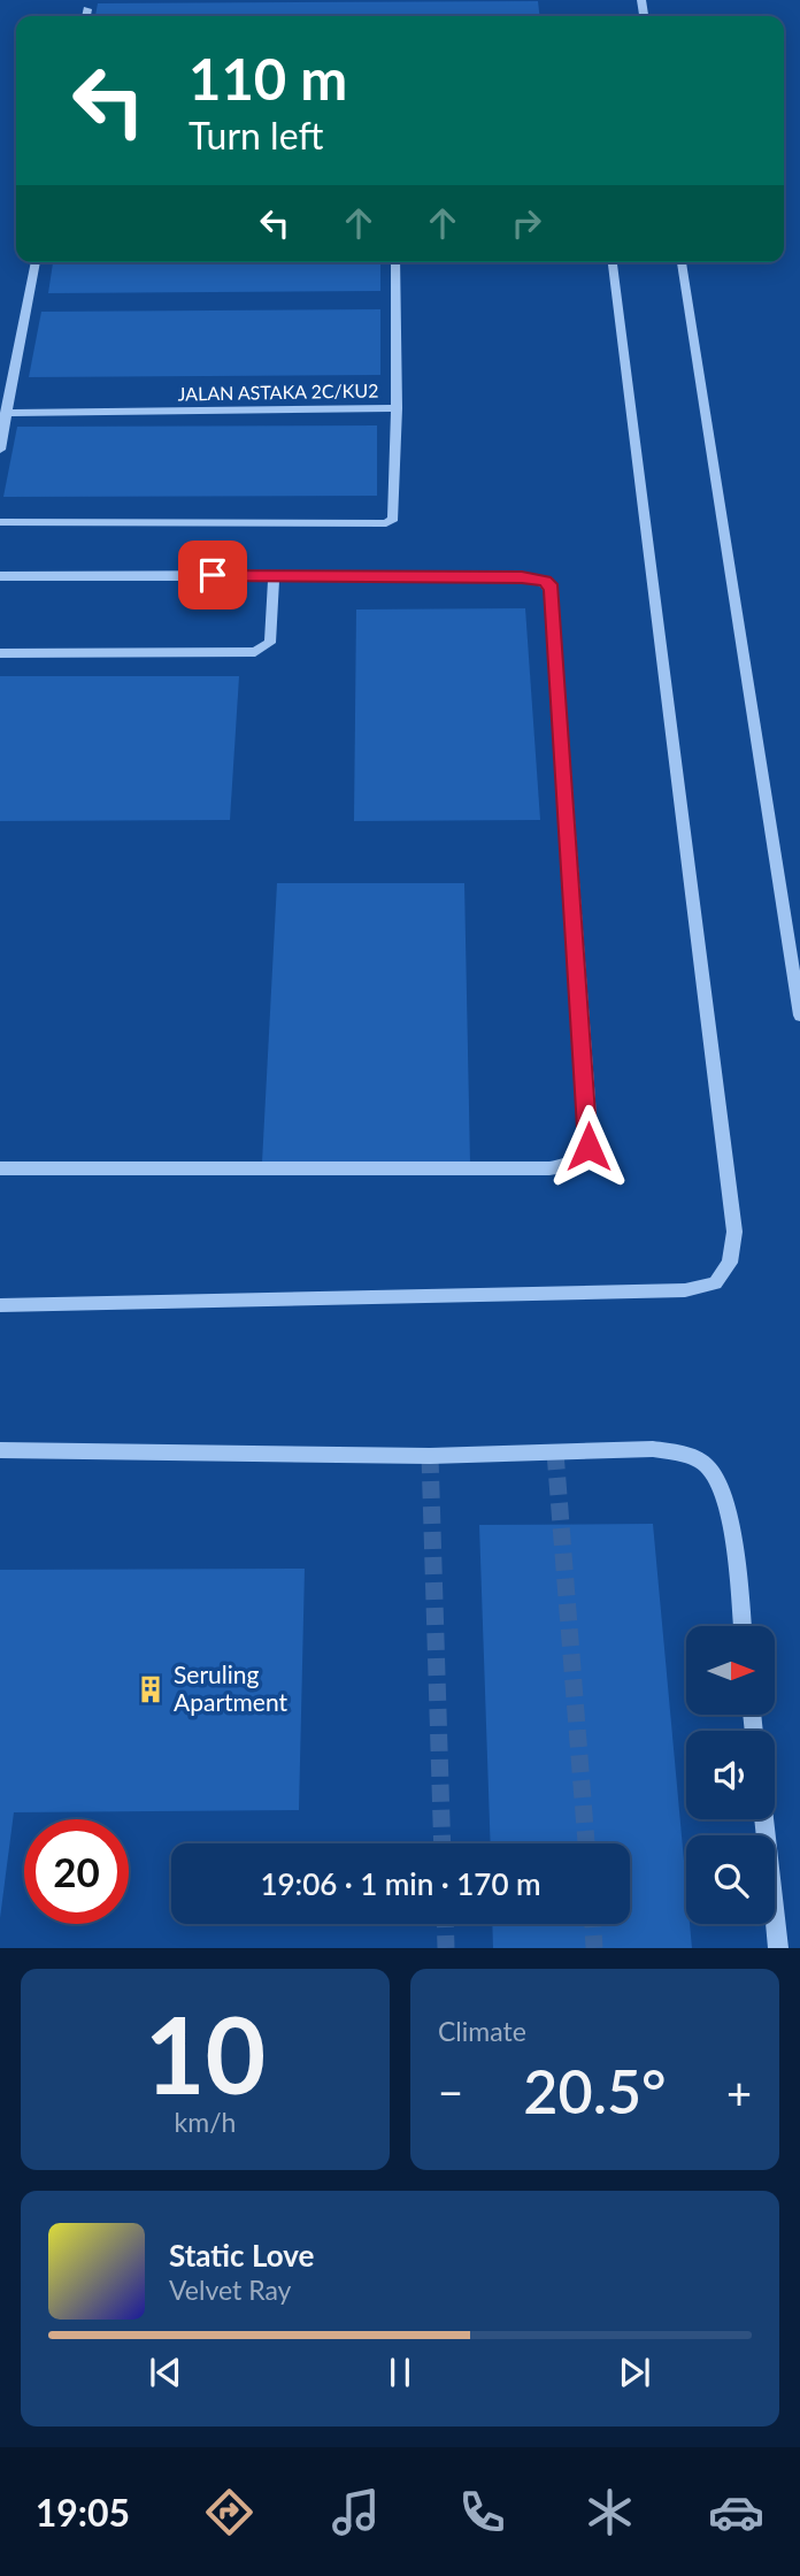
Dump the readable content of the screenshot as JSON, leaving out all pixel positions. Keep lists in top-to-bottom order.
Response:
{
  "streets": {
    "street": ["JALAN ASTAKA 2C/KU2"]
  },
  "places": {
    "building": ["Seruling Apartment"]
  },
  "north": "right",
  "page": {
    "turn": ["110 m", "Turn left"],
    "limit": "20",
    "trip": "19:06 · 1 min · 170 m",
    "tile": [
      ["10", "km/h"],
      "Climate"
    ],
    "heat": ["−", "20.5°", "+"],
    "song": ["Static Love", "Velvet Ray"],
    "tabs": "19:05"
  }
}
